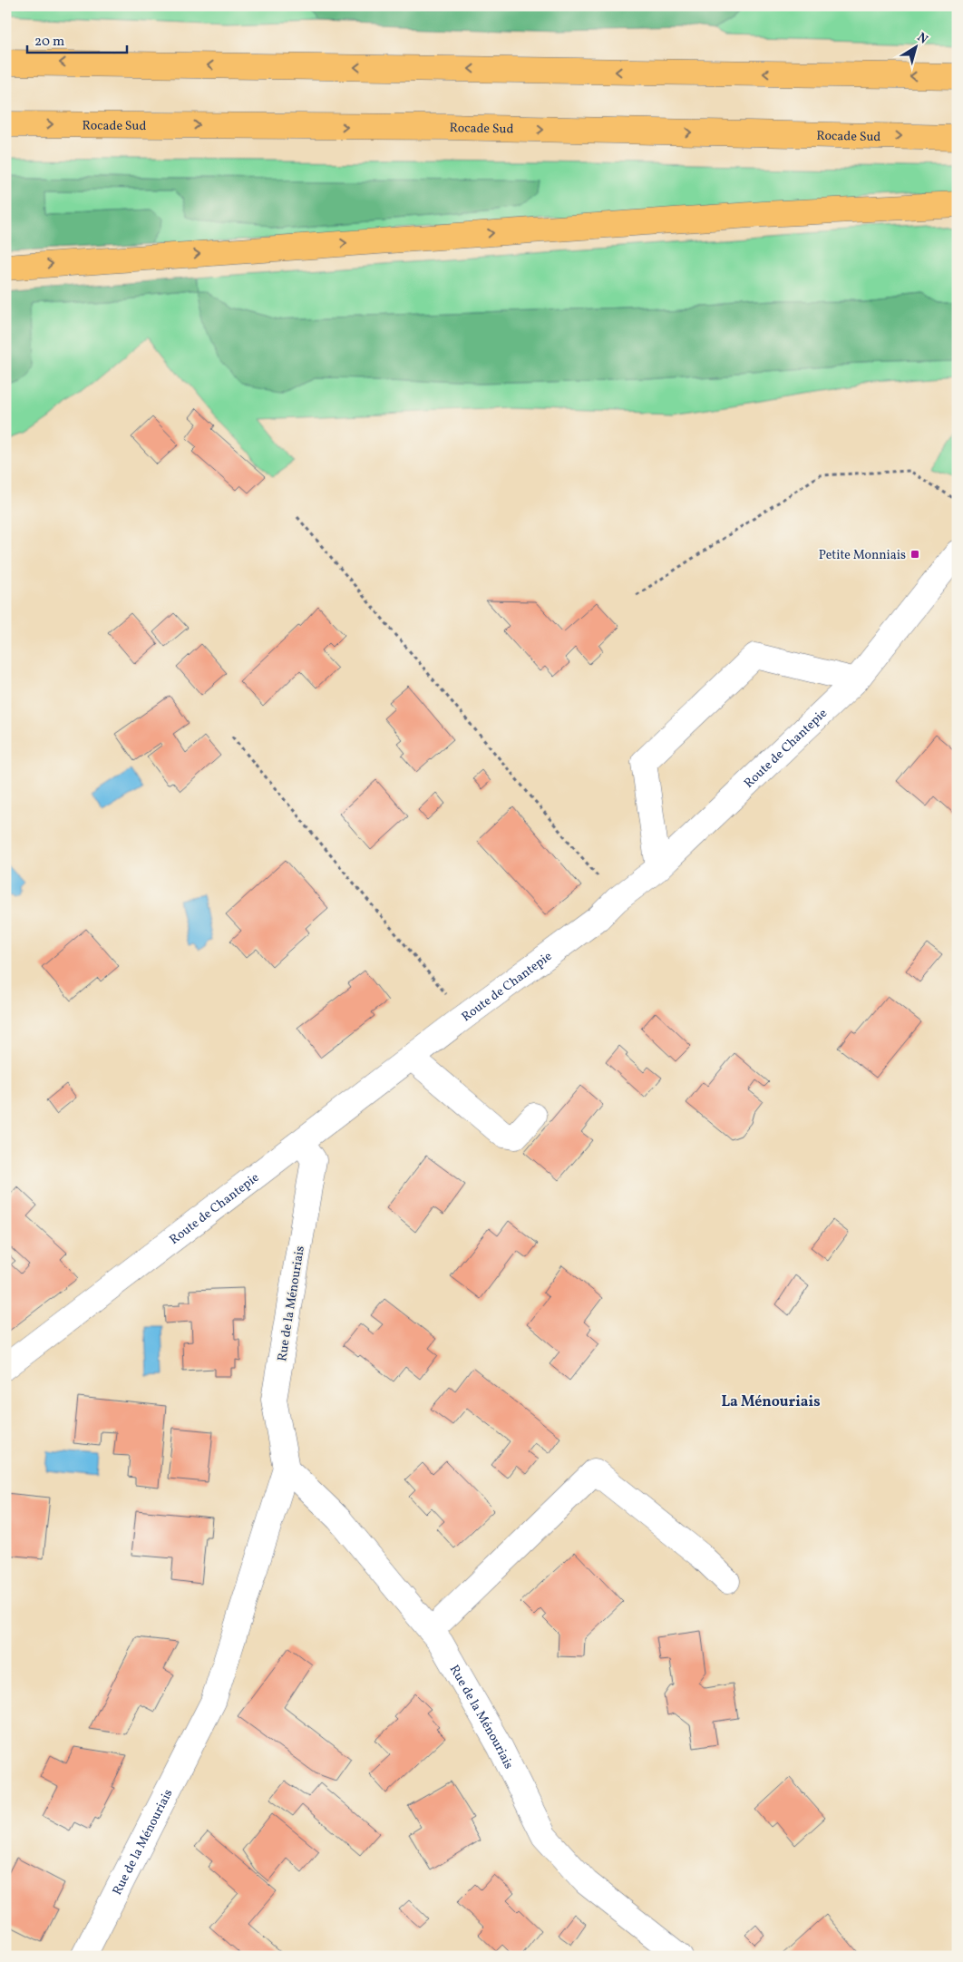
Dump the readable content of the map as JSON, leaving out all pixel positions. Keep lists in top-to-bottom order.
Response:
{
  "streets": {
    "highway": ["Rocade Sud"],
    "street": ["Route de Chantepie", "Rue de la Ménouriais"]
  },
  "crossings": [
    ["Route de Chantepie", "Rue de la Ménouriais"]
  ],
  "districts": ["La Ménouriais"],
  "places": {
    "transit": ["Petite Monniais"]
  },
  "scale_bar": "20 m",
  "north": "top right"
}
